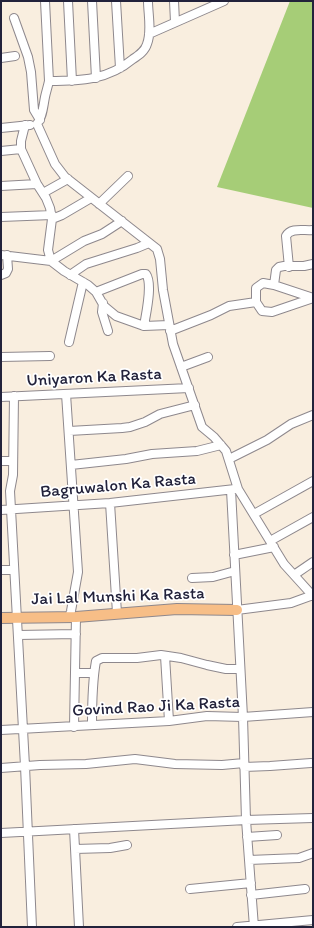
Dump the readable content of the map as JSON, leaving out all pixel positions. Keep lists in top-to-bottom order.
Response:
{
  "streets": {
    "main road": ["Jai Lal Munshi Ka Rasta"],
    "street": ["Uniyaron Ka Rasta", "Bagruwalon Ka Rasta", "Govind Rao Ji Ka Rasta"]
  }
}
